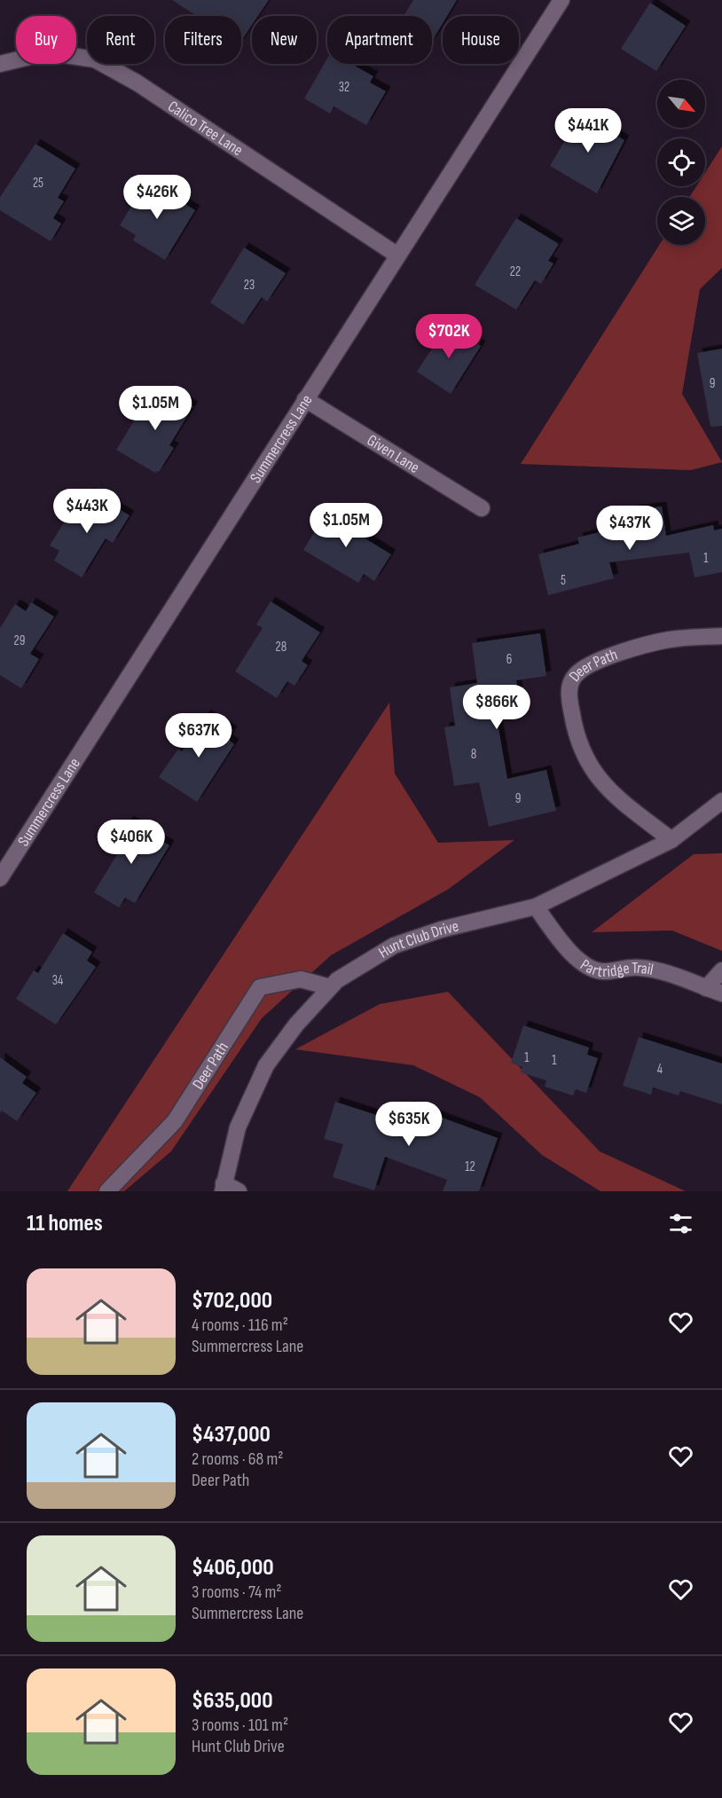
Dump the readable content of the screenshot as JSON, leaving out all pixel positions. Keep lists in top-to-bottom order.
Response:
{
  "streets": {
    "street": [
      "Calico Tree Lane",
      "Summercress Lane",
      "Given Lane",
      "Deer Path",
      "Hunt Club Drive",
      "Partridge Trail"
    ]
  },
  "crossings": [
    ["Calico Tree Lane", "Summercress Lane"],
    ["Summercress Lane", "Given Lane"],
    ["Deer Path", "Hunt Club Drive"],
    ["Hunt Club Drive", "Partridge Trail"]
  ],
  "house_numbers": [
    "32",
    "25",
    "22",
    "23",
    "9",
    "1",
    "5",
    "29",
    "28",
    "6",
    "8",
    "9",
    "34",
    "1",
    "1",
    "4",
    "12"
  ],
  "north": "bottom right",
  "page": {
    "chip": [
      "Buy",
      "Rent",
      "Filters",
      "New",
      "Apartment",
      "House"
    ],
    "price": [
      "$441K",
      "$426K",
      "$702K",
      "$1.05M",
      "$443K",
      "$1.05M",
      "$437K",
      "$866K",
      "$637K",
      "$406K",
      "$635K"
    ],
    "heading": "11 homes",
    "list": [
      {
        "name": "$702,000",
        "note": "4 rooms · 116 m² · Summercress Lane"
      },
      {
        "name": "$437,000",
        "note": "2 rooms · 68 m² · Deer Path"
      },
      {
        "name": "$406,000",
        "note": "3 rooms · 74 m² · Summercress Lane"
      },
      {
        "name": "$635,000",
        "note": "3 rooms · 101 m² · Hunt Club Drive"
      }
    ]
  }
}
